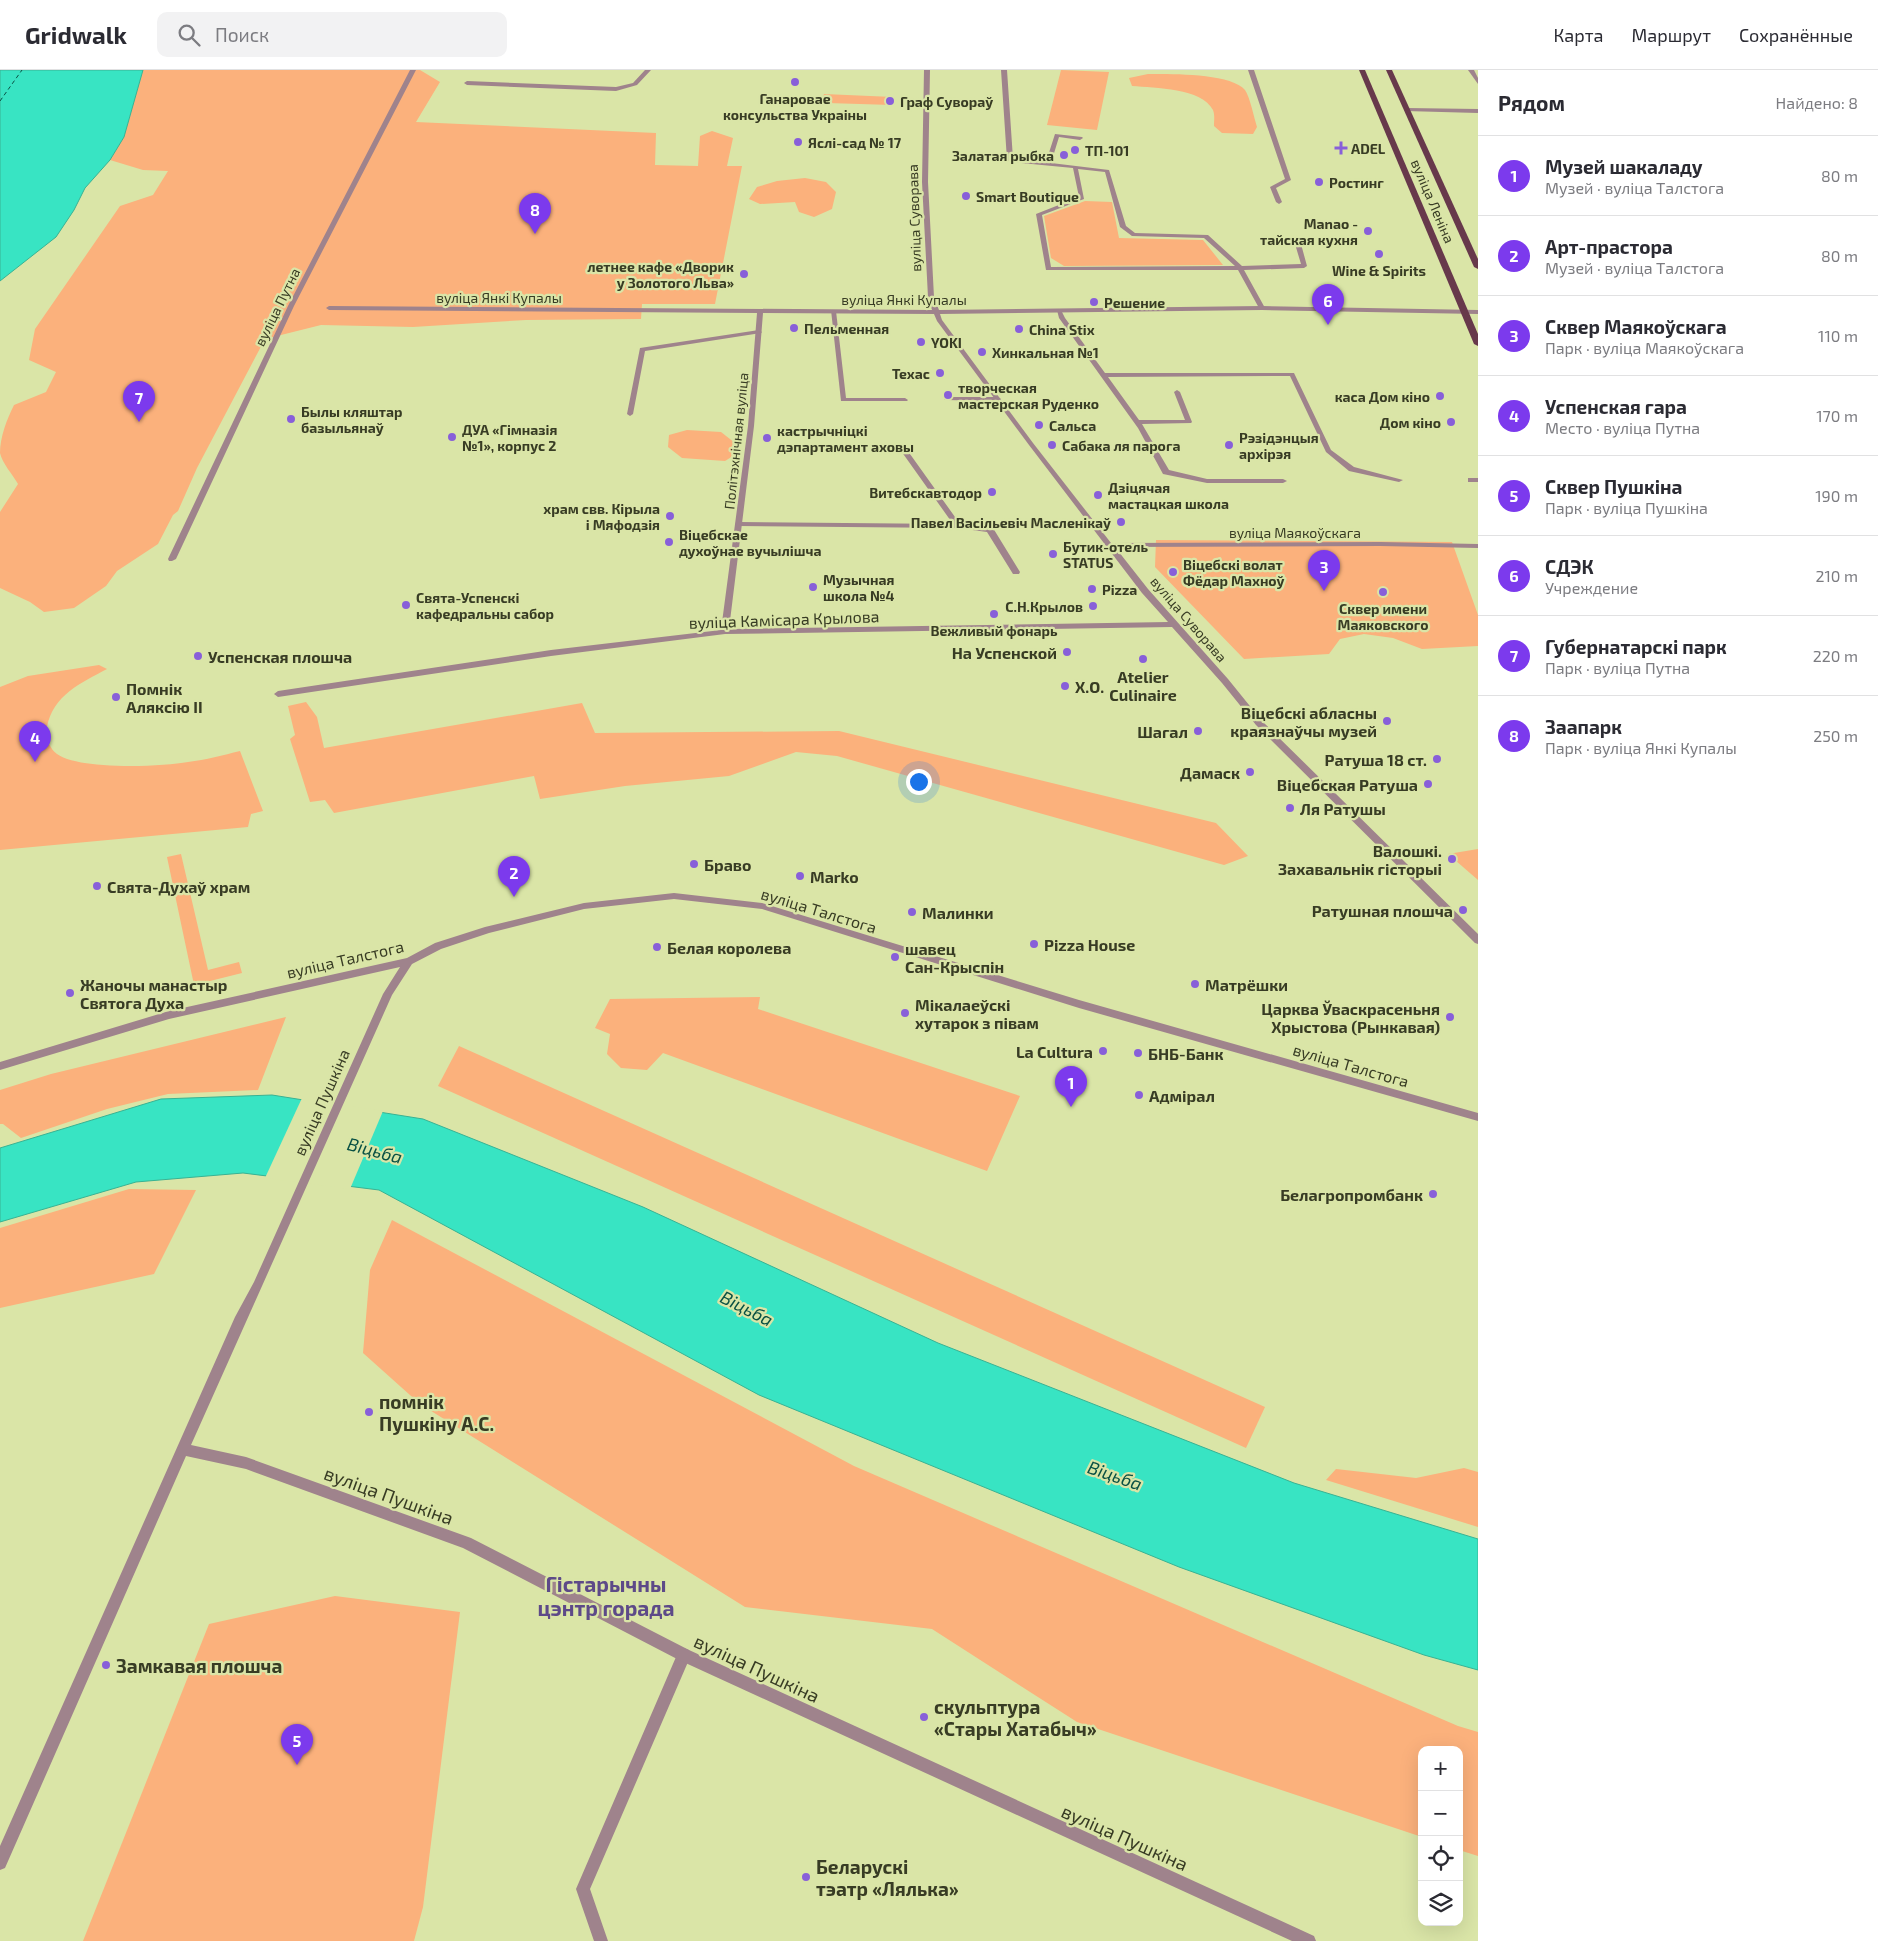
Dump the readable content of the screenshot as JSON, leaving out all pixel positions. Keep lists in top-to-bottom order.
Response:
{
  "streets": {
    "main road": ["вуліца Леніна"],
    "street": [
      "вуліца Суворава",
      "вуліца Янкі Купалы",
      "вуліца Путна",
      "Політэхнічная вуліца",
      "вуліца Маякоўскага",
      "вуліца Камісара Крылова",
      "вуліца Талстога",
      "вуліца Пушкіна"
    ]
  },
  "crossings": [
    ["вуліца Леніна", "вуліца Янкі Купалы"],
    ["вуліца Суворава", "вуліца Янкі Купалы"],
    ["вуліца Суворава", "вуліца Маякоўскага"],
    ["вуліца Суворава", "вуліца Камісара Крылова"],
    ["вуліца Янкі Купалы", "Політэхнічная вуліца"],
    ["Політэхнічная вуліца", "вуліца Камісара Крылова"],
    ["вуліца Талстога", "вуліца Пушкіна"]
  ],
  "districts": ["Гістарычны цэнтр горада"],
  "water": ["Віцьба"],
  "places": {
    "other": [
      "Ганаровае консульства Украіны",
      "Граф Сувораў",
      "Яслі-сад № 17",
      "ТП-101",
      "Залатая рыбка",
      "Ростинг",
      "Smart Boutique",
      "Manao - тайская кухня",
      "Wine & Spirits",
      "летнее кафе «Дворик у Золотого Льва»",
      "Решение",
      "Пельменная",
      "China Stix",
      "YOKI",
      "Хинкальная №1",
      "Техас",
      "творческая мастерская Руденко",
      "каса Дом кіно",
      "Былы кляштар базыльянаў",
      "Дом кіно",
      "Сальса",
      "ДУА «Гімназія №1», корпус 2",
      "кастрычніцкі дэпартамент аховы",
      "Сабака ля парога",
      "Рэзідэнцыя архірэя",
      "Витебскавтодор",
      "Дзіцячая мастацкая школа",
      "храм свв. Кірыла і Мяфодзія",
      "Павел Васільевіч Масленікаў",
      "Віцебскае духоўнае вучылішча",
      "Бутик-отель STATUS",
      "Віцебскі волат Фёдар Махноў",
      "Музычная школа №4",
      "Pizza",
      "Сквер имени Маяковского",
      "Свята-Успенскі кафедральны сабор",
      "С.Н.Крылов",
      "Вежливый фонарь",
      "На Успенской",
      "Успенская плошча",
      "Atelier Culinaire",
      "X.O.",
      "Помнік Аляксію II",
      "Віцебскі абласны краязнаўчы музей",
      "Шагал",
      "Ратуша 18 ст.",
      "Дамаск",
      "Віцебская Ратуша",
      "Ля Ратушы",
      "Валошкі. Захавальнік гісторыі",
      "Браво",
      "Marko",
      "Свята-Духаў храм",
      "Ратушная плошча",
      "Малинки",
      "Pizza House",
      "Белая королева",
      "шавец Сан-Крыспін",
      "Матрёшки",
      "Жаночы манастыр Святога Духа",
      "Мікалаеўскі хутарок з півам",
      "Царква Ўваскрасеньня Хрыстова (Рынкавая)",
      "La Cultura",
      "БНБ-Банк",
      "Адмірал",
      "Белагропромбанк",
      "помнік Пушкіну А.С.",
      "Замкавая плошча",
      "скульптура «Стары Хатабыч»",
      "Беларускі тэатр «Лялька»"
    ],
    "health": ["ADEL"]
  },
  "page": {
    "header": "Gridwalk",
    "search": "Поиск",
    "nav": ["Карта", "Маршрут", "Сохранённые"],
    "heading": ["Рядом", "Найдено: 8"],
    "list": [
      {
        "mark": "1",
        "name": "Музей шакаладу",
        "note": "Музей · вуліца Талстога",
        "value": "80 m"
      },
      {
        "mark": "2",
        "name": "Арт-прастора",
        "note": "Музей · вуліца Талстога",
        "value": "80 m"
      },
      {
        "mark": "3",
        "name": "Сквер Маякоўскага",
        "note": "Парк · вуліца Маякоўскага",
        "value": "110 m"
      },
      {
        "mark": "4",
        "name": "Успенская гара",
        "note": "Место · вуліца Путна",
        "value": "170 m"
      },
      {
        "mark": "5",
        "name": "Сквер Пушкіна",
        "note": "Парк · вуліца Пушкіна",
        "value": "190 m"
      },
      {
        "mark": "6",
        "name": "СДЭК",
        "note": "Учреждение",
        "value": "210 m"
      },
      {
        "mark": "7",
        "name": "Губернатарскі парк",
        "note": "Парк · вуліца Путна",
        "value": "220 m"
      },
      {
        "mark": "8",
        "name": "Заапарк",
        "note": "Парк · вуліца Янкі Купалы",
        "value": "250 m"
      }
    ],
    "pins": [
      "8",
      "6",
      "7",
      "3",
      "4",
      "2",
      "1",
      "5"
    ],
    "map_buttons": ["+", "−"]
  }
}
